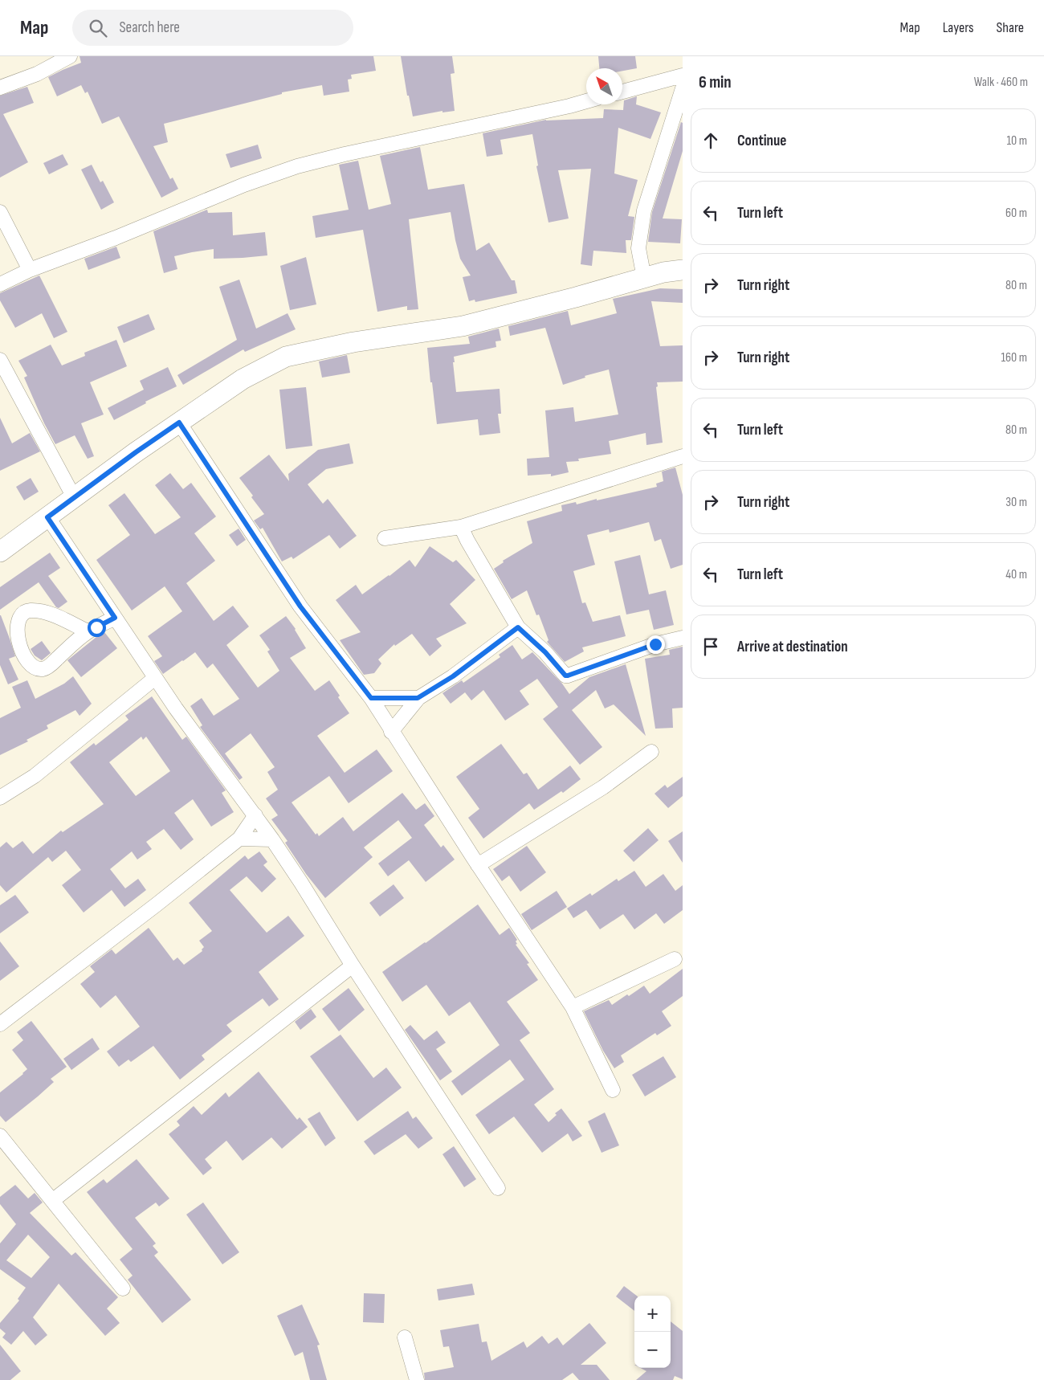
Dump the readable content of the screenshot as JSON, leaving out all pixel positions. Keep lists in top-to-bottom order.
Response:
{
  "north": "top left",
  "page": {
    "header": "Map",
    "search": "Search here",
    "nav": ["Map", "Layers", "Share"],
    "heading": ["6 min", "Walk · 460 m"],
    "list": [
      ["Continue", "10 m"],
      ["Turn left", "60 m"],
      ["Turn right", "80 m"],
      ["Turn right", "160 m"],
      ["Turn left", "80 m"],
      ["Turn right", "30 m"],
      ["Turn left", "40 m"],
      "Arrive at destination"
    ],
    "map_buttons": ["+", "−"]
  }
}
